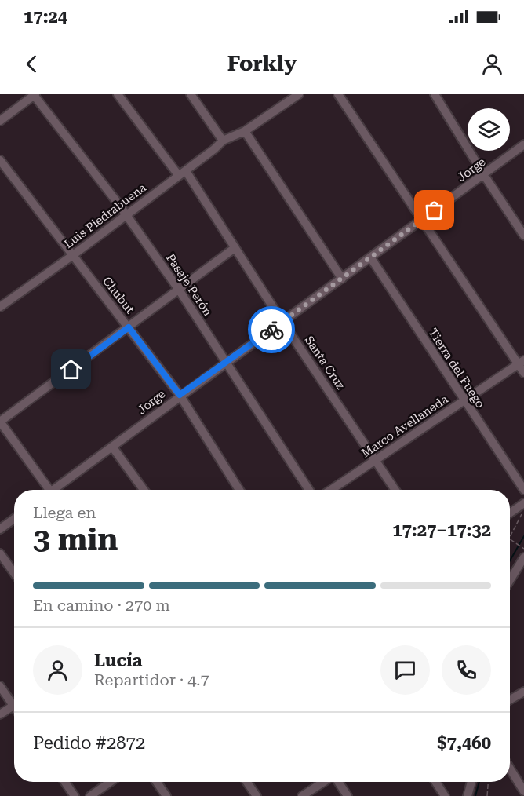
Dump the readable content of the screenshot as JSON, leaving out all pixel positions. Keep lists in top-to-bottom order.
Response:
{
  "streets": {
    "street": [
      "Jorge",
      "Luis Piedrabuena",
      "Pasaje Perón",
      "Chubut",
      "Santa Cruz",
      "Tierra del Fuego",
      "Marco Avellaneda"
    ]
  },
  "crossings": [
    ["Jorge", "Pasaje Perón"],
    ["Jorge", "Chubut"],
    ["Jorge", "Santa Cruz"],
    ["Jorge", "Tierra del Fuego"],
    ["Luis Piedrabuena", "Pasaje Perón"],
    ["Luis Piedrabuena", "Chubut"],
    ["Luis Piedrabuena", "Santa Cruz"],
    ["Santa Cruz", "Marco Avellaneda"],
    ["Tierra del Fuego", "Marco Avellaneda"]
  ],
  "page": {
    "status": "17:24",
    "header": "Forkly",
    "heading": ["3 min", "Llega en", "17:27–17:32"],
    "panel": [
      "Lucía",
      "Repartidor · 4.7",
      "Pedido #2872",
      "$7,460"
    ],
    "bar": "En camino · 270 m"
  }
}
